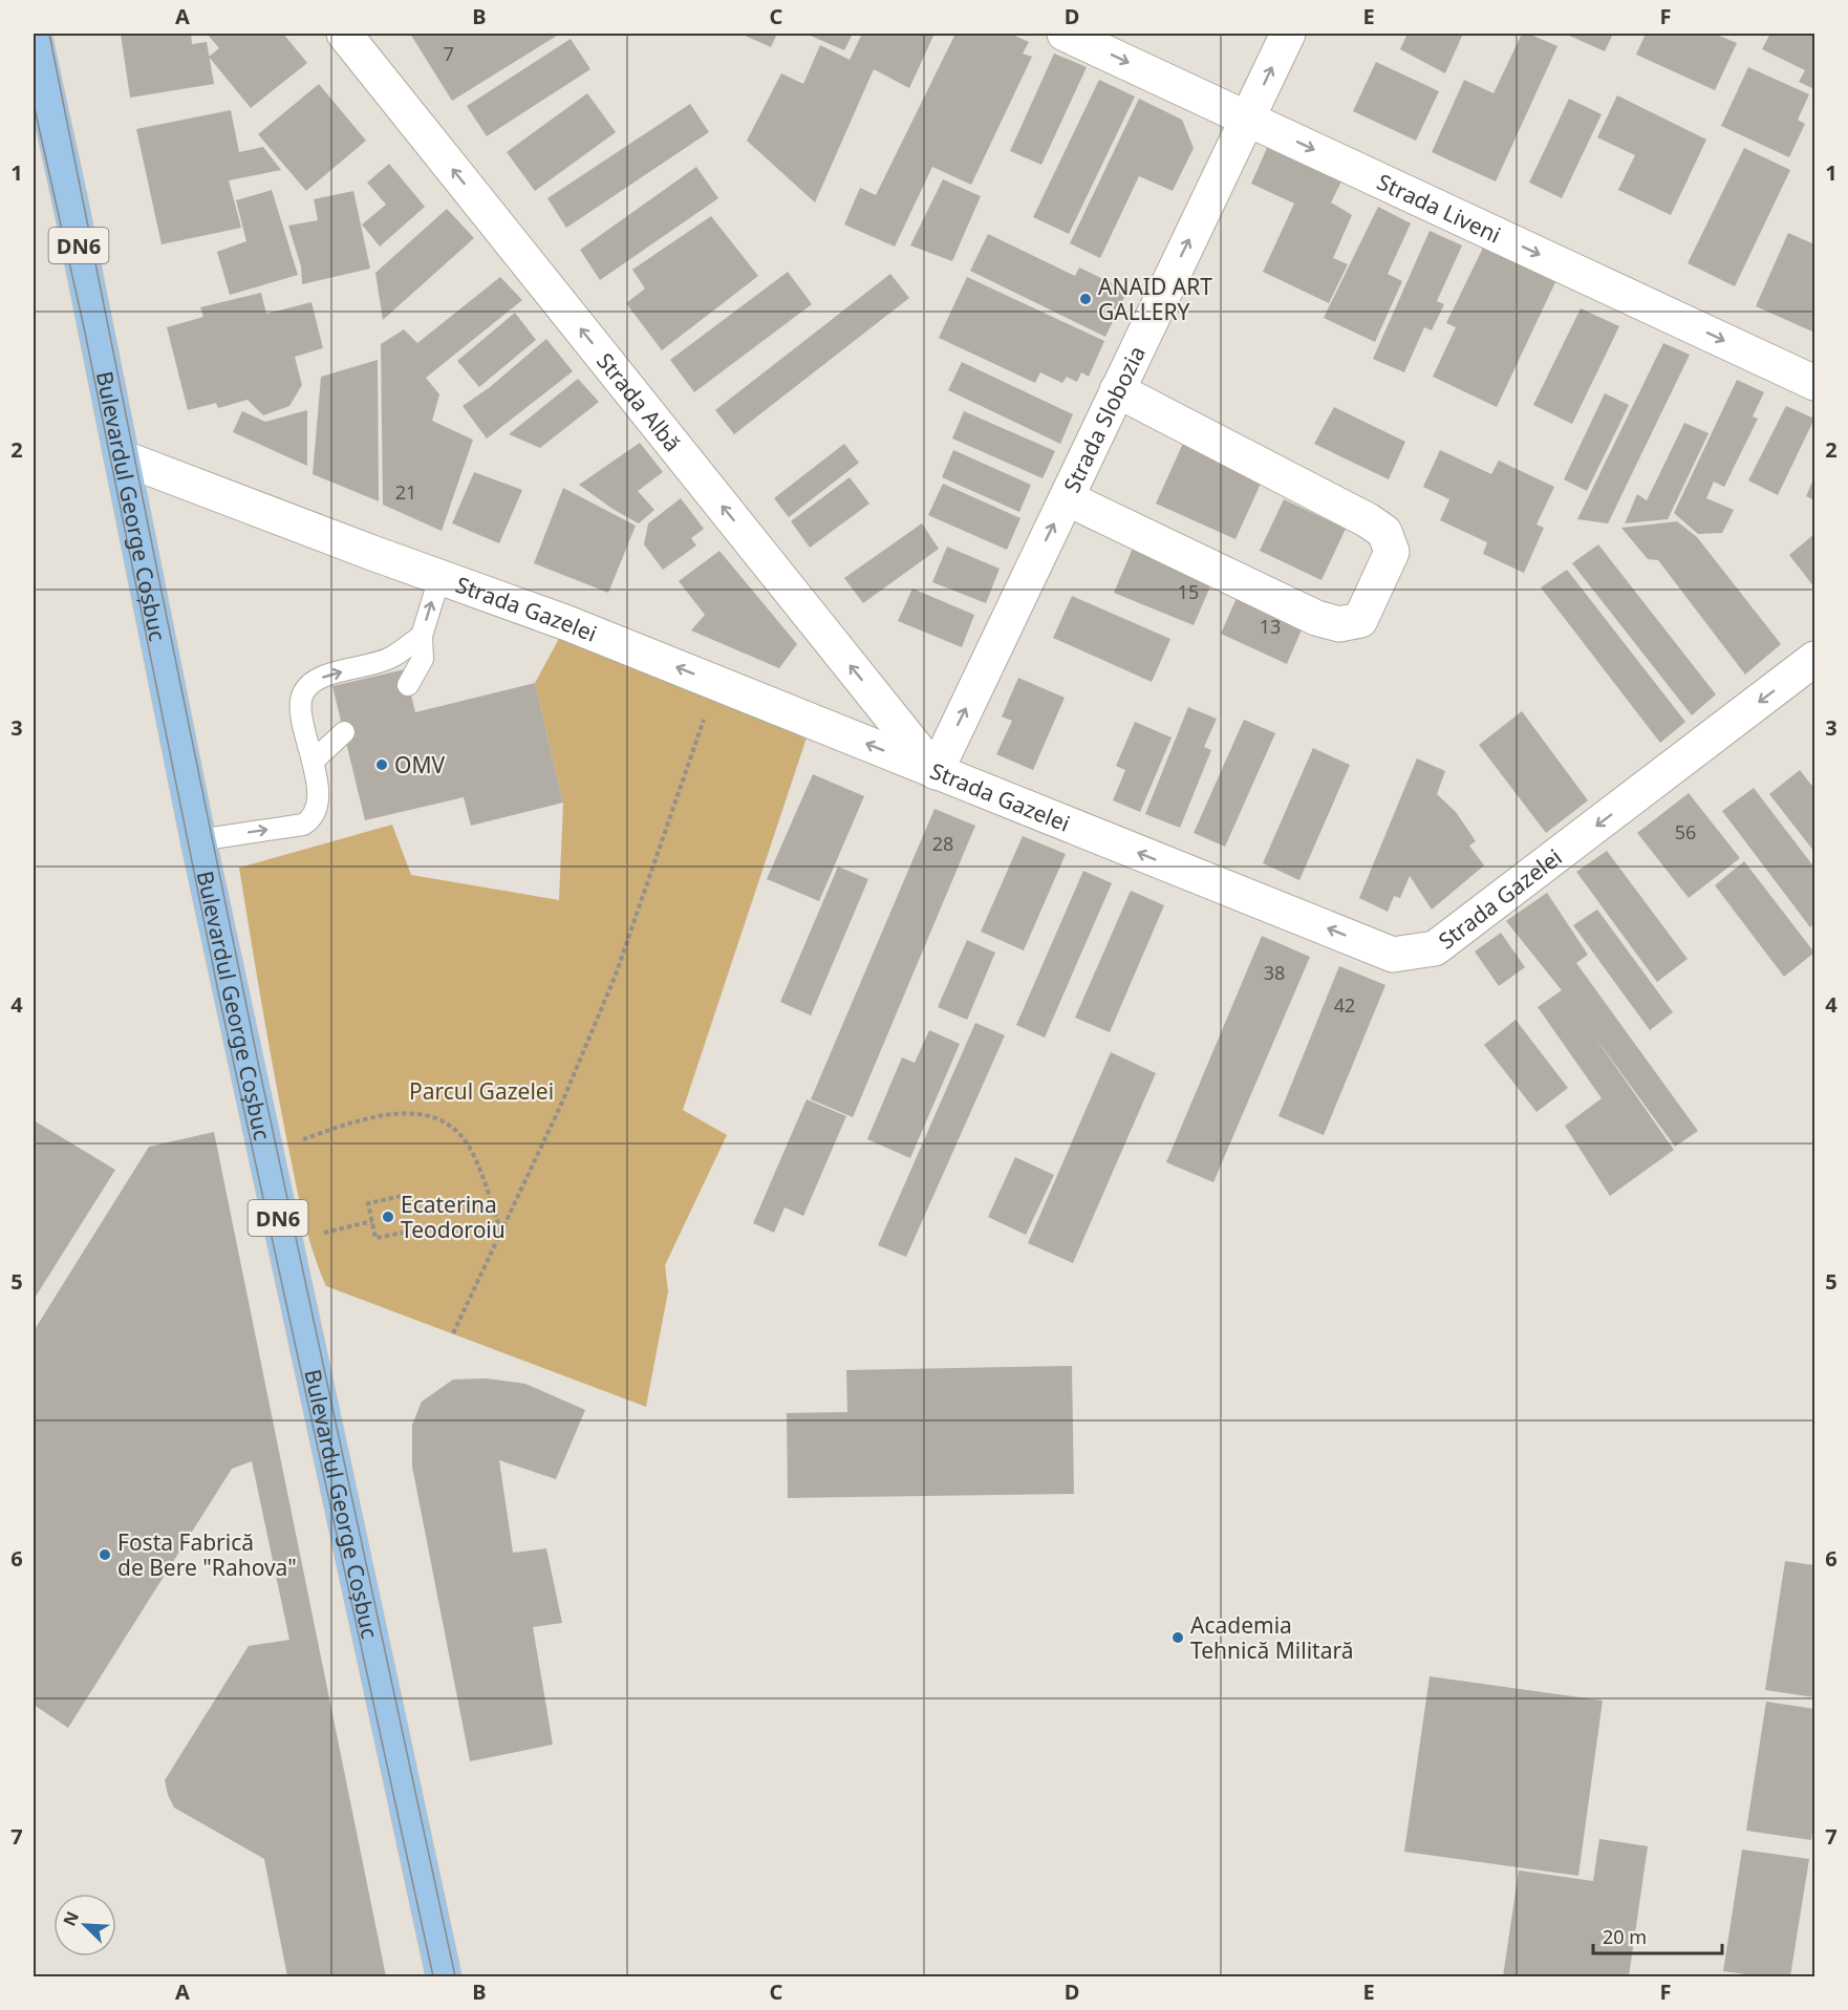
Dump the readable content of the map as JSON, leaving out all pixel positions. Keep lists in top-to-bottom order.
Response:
{
  "streets": {
    "main road": ["DN6", "Bulevardul George Coșbuc"],
    "street": [
      "Strada Liveni",
      "Strada Albă",
      "Strada Slobozia",
      "Strada Gazelei"
    ]
  },
  "crossings": [
    ["Strada Liveni", "Strada Slobozia"],
    ["Strada Albă", "Strada Slobozia"],
    ["Strada Albă", "Strada Gazelei"],
    ["Strada Slobozia", "Strada Gazelei"],
    ["Bulevardul George Coșbuc", "Strada Gazelei"]
  ],
  "one_way": [
    "Strada Liveni",
    "Strada Albă",
    "Strada Slobozia",
    "Strada Gazelei"
  ],
  "parks": ["Parcul Gazelei"],
  "places": [
    "ANAID ART GALLERY",
    "OMV",
    "Ecaterina Teodoroiu",
    "Fosta Fabrică de Bere \"Rahova\"",
    "Academia Tehnică Militară"
  ],
  "house_numbers": [
    "7",
    "21",
    "15",
    "13",
    "56",
    "28",
    "38",
    "42"
  ],
  "scale_bar": "20 m",
  "north": "top left",
  "grid": {
    "columns": [
      "A",
      "B",
      "C",
      "D",
      "E",
      "F"
    ],
    "rows": [
      "1",
      "2",
      "3",
      "4",
      "5",
      "6",
      "7"
    ]
  }
}
